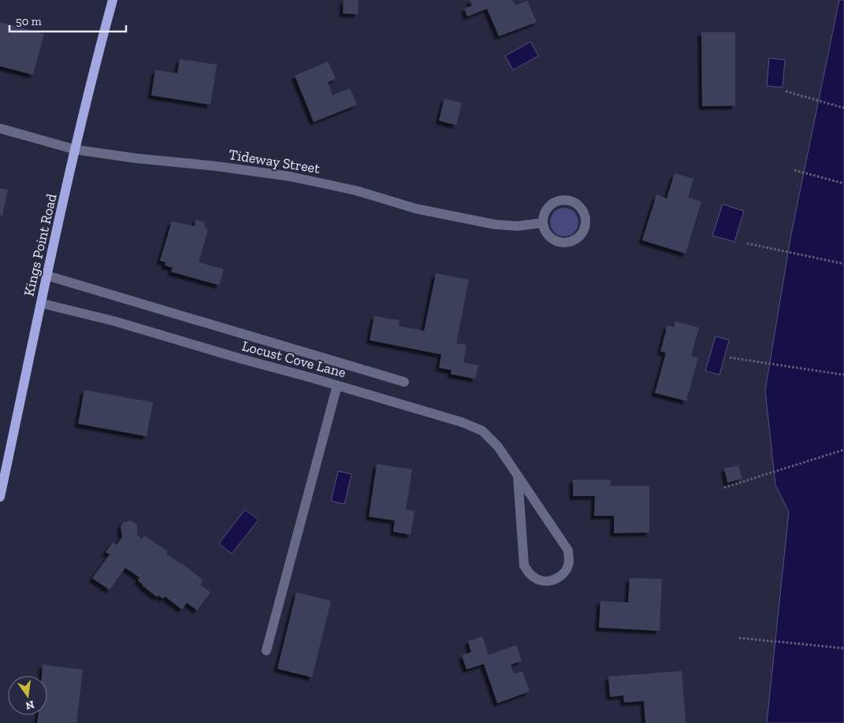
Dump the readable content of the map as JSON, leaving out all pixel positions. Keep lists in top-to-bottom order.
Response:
{
  "streets": {
    "main road": ["Kings Point Road"],
    "street": ["Tideway Street", "Locust Cove Lane"]
  },
  "crossings": [
    ["Tideway Street", "Kings Point Road"],
    ["Kings Point Road", "Locust Cove Lane"]
  ],
  "scale_bar": "50 m",
  "north": "bottom"
}
